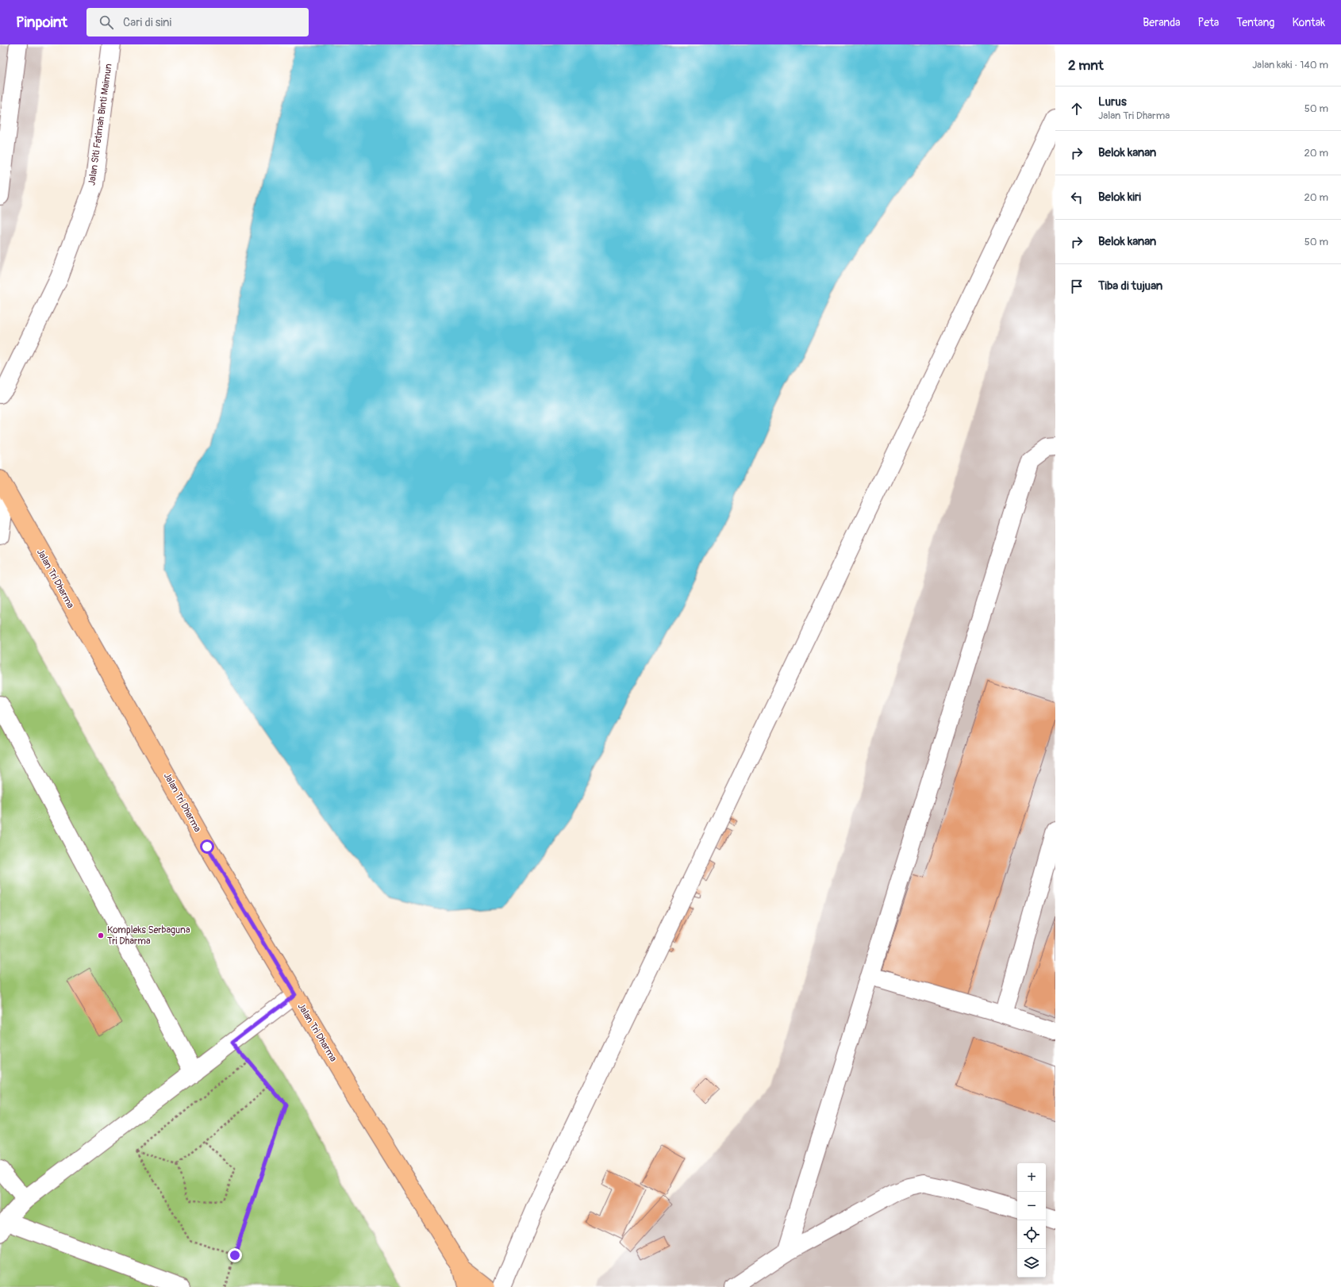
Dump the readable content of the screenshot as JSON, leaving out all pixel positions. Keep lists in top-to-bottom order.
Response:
{
  "streets": {
    "main road": ["Jalan Tri Dharma"],
    "street": ["Jalan Siti Fatimah Binti Maimun"]
  },
  "places": ["Kompleks Serbaguna Tri Dharma"],
  "page": {
    "header": "Pinpoint",
    "search": "Cari di sini",
    "nav": [
      "Beranda",
      "Peta",
      "Tentang",
      "Kontak"
    ],
    "heading": ["2 mnt", "Jalan kaki · 140 m"],
    "list": [
      ["Lurus", "Jalan Tri Dharma", "50 m"],
      ["Belok kanan", "20 m"],
      ["Belok kiri", "20 m"],
      ["Belok kanan", "50 m"],
      "Tiba di tujuan"
    ],
    "map_buttons": ["+", "−"]
  }
}
